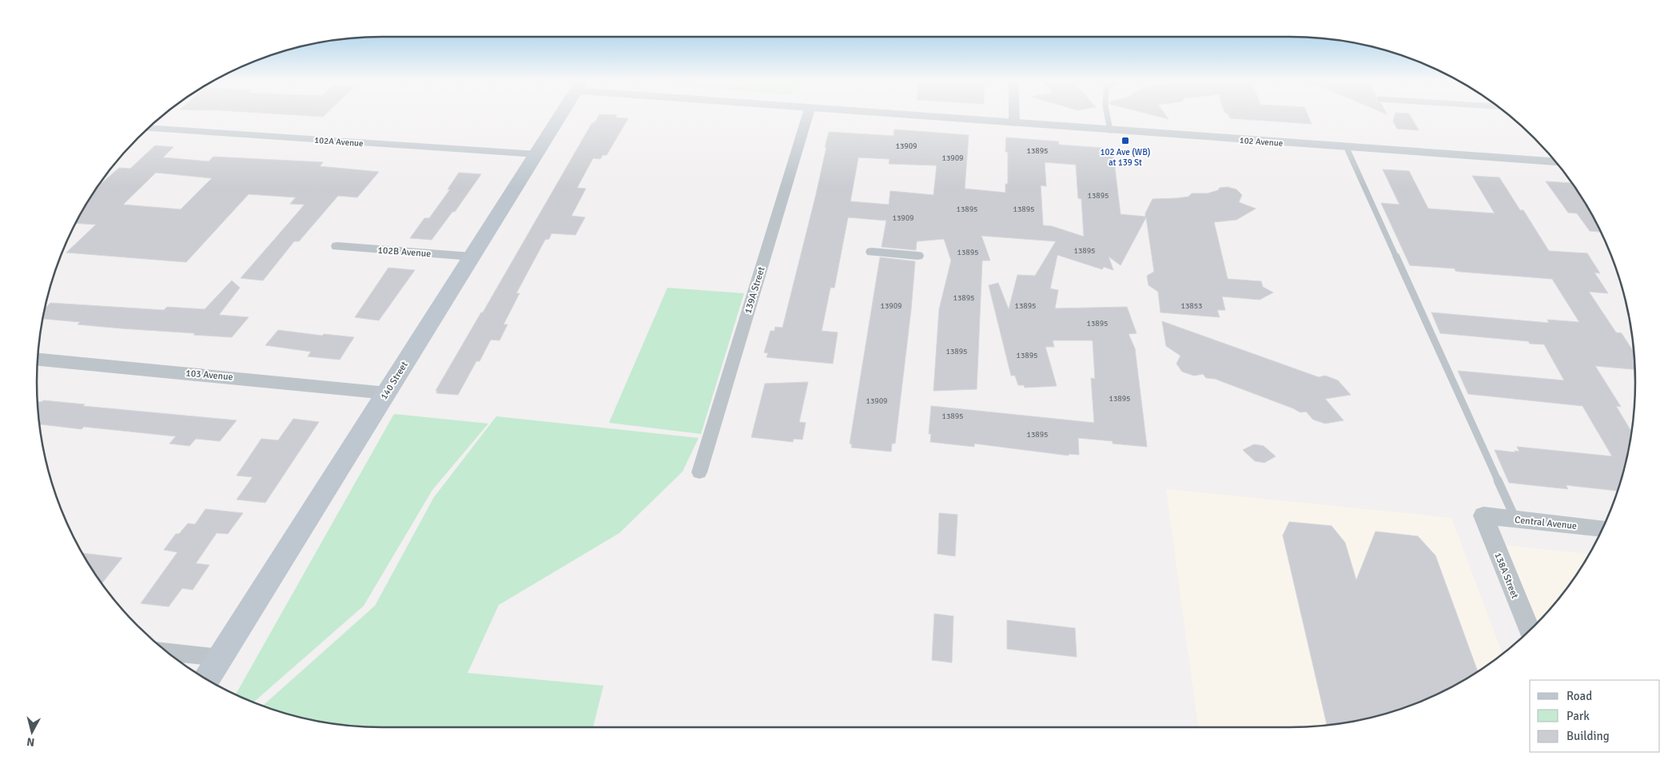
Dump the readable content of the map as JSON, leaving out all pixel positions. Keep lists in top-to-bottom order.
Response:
{
  "streets": {
    "main road": ["140 Street"],
    "street": [
      "102A Avenue",
      "102 Avenue",
      "102B Avenue",
      "139A Street",
      "103 Avenue",
      "Central Avenue",
      "138A Street"
    ]
  },
  "crossings": [
    ["102A Avenue", "140 Street"],
    ["102B Avenue", "140 Street"],
    ["103 Avenue", "140 Street"],
    ["Central Avenue", "138A Street"]
  ],
  "places": {
    "transit": ["102 Ave (WB) at 139 St"]
  },
  "house_numbers": [
    "13909",
    "13895",
    "13909",
    "13895",
    "13895",
    "13895",
    "13909",
    "13895",
    "13895",
    "13895",
    "13909",
    "13895",
    "13853",
    "13895",
    "13895",
    "13895",
    "13895",
    "13909",
    "13895",
    "13895"
  ],
  "legend": ["Road", "Park", "Building"],
  "north": "bottom"
}
